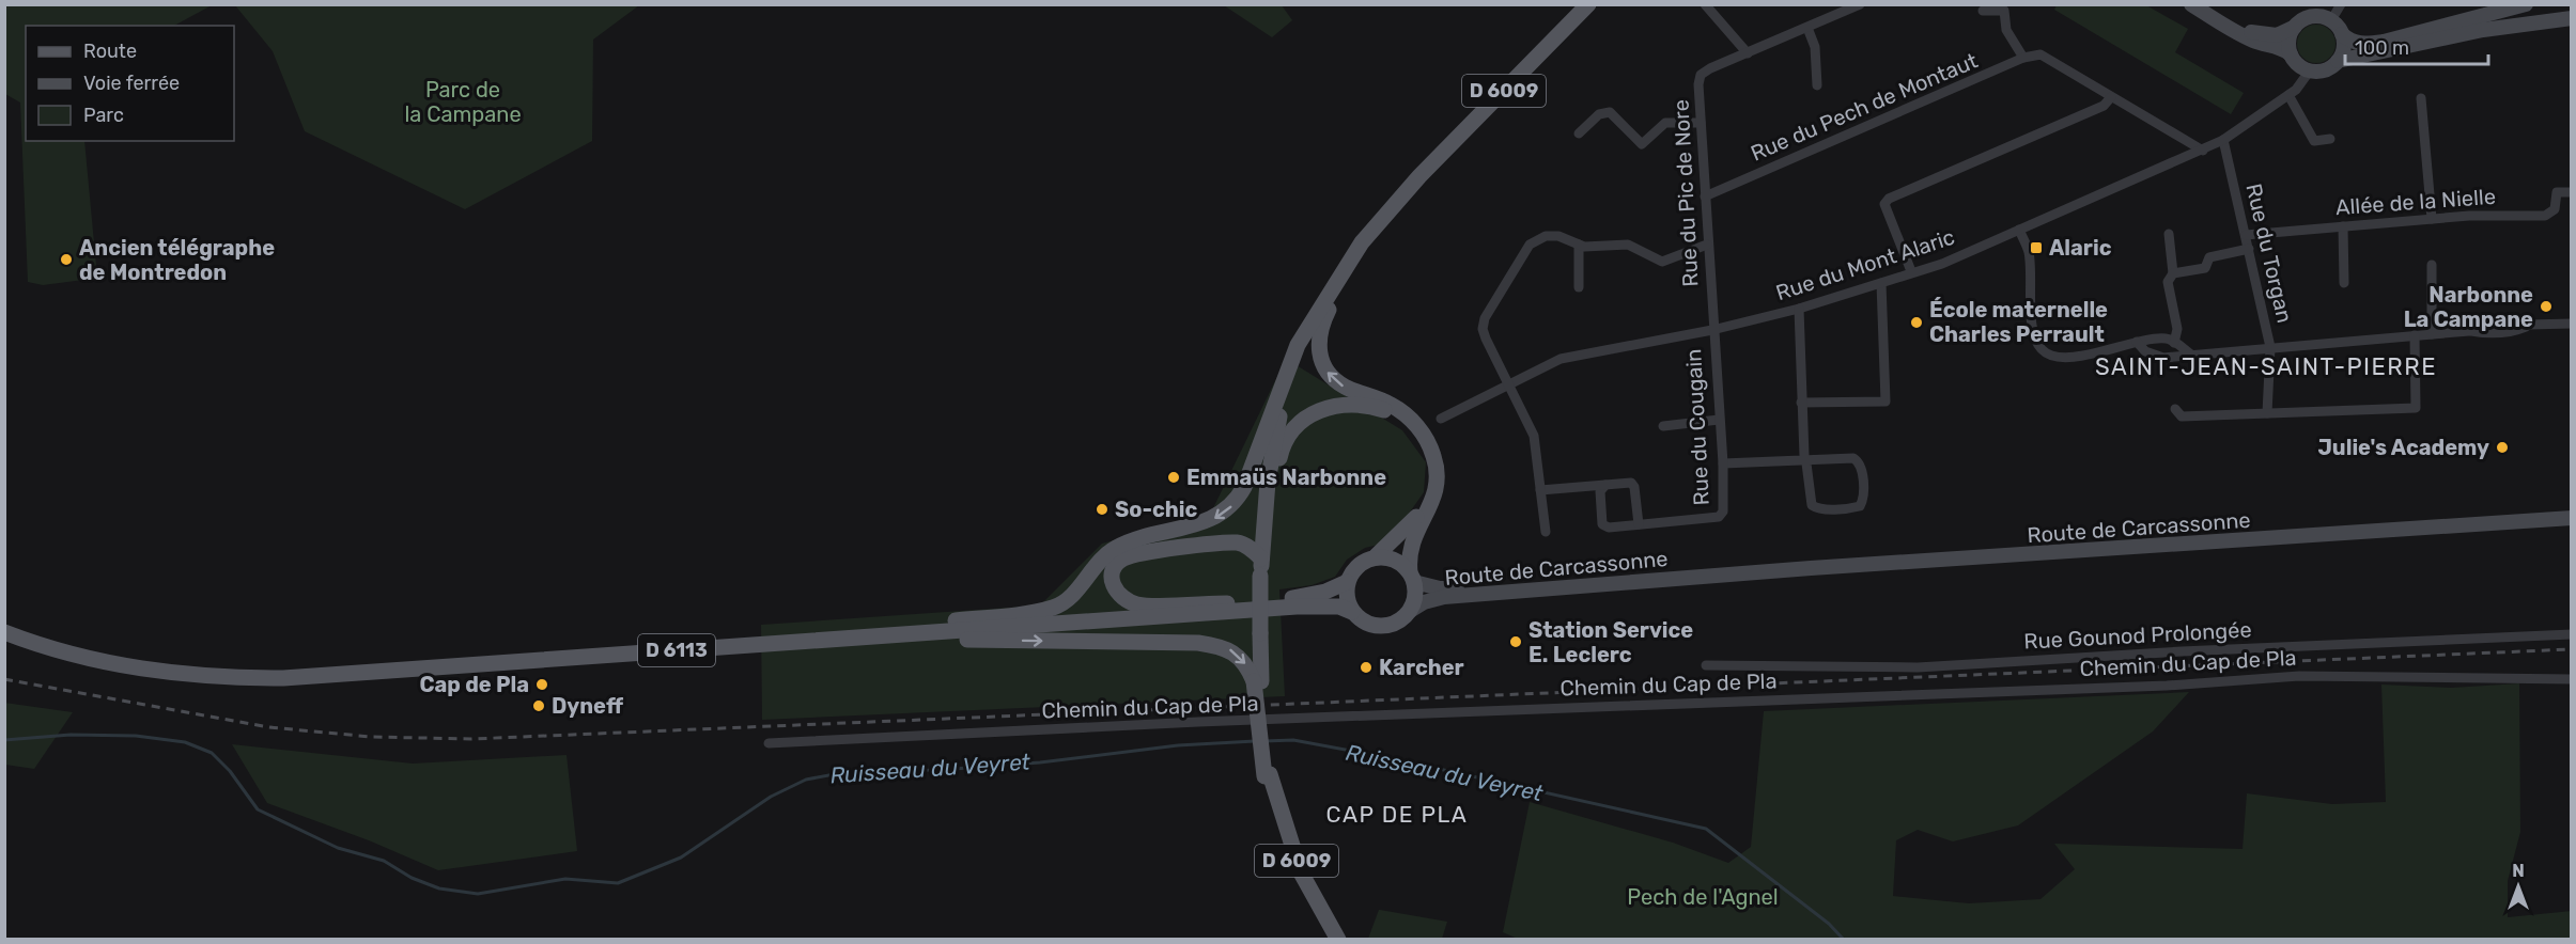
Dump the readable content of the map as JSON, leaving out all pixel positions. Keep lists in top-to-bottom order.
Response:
{
  "streets": {
    "main road": ["D 6009", "Route de Carcassonne", "D 6113"],
    "street": [
      "Rue du Pech de Montaut",
      "Rue du Pic de Nore",
      "Allée de la Nielle",
      "Rue du Torgan",
      "Rue du Mont Alaric",
      "Rue du Cougain",
      "Rue Gounod Prolongée",
      "Chemin du Cap de Pla"
    ]
  },
  "crossings": [
    ["Rue du Pech de Montaut", "Rue du Pic de Nore"],
    ["Rue du Pic de Nore", "Rue du Mont Alaric"],
    ["Rue du Pic de Nore", "Rue du Cougain"],
    ["Allée de la Nielle", "Rue du Torgan"],
    ["Rue du Torgan", "Rue du Mont Alaric"],
    ["Rue du Mont Alaric", "Rue du Cougain"],
    ["Route de Carcassonne", "D 6113"]
  ],
  "districts": ["SAINT-JEAN-SAINT-PIERRE", "CAP DE PLA"],
  "water": ["Ruisseau du Veyret"],
  "parks": ["Parc de la Campane", "Pech de l'Agnel"],
  "places": {
    "transit": ["Alaric"],
    "other": [
      "Ancien télégraphe de Montredon",
      "Narbonne La Campane",
      "École maternelle Charles Perrault",
      "Julie's Academy",
      "Emmaüs Narbonne",
      "So-chic",
      "Station Service E. Leclerc",
      "Karcher",
      "Cap de Pla",
      "Dyneff"
    ]
  },
  "legend": ["Route", "Voie ferrée", "Parc"],
  "scale_bar": "100 m",
  "north": "top"
}
